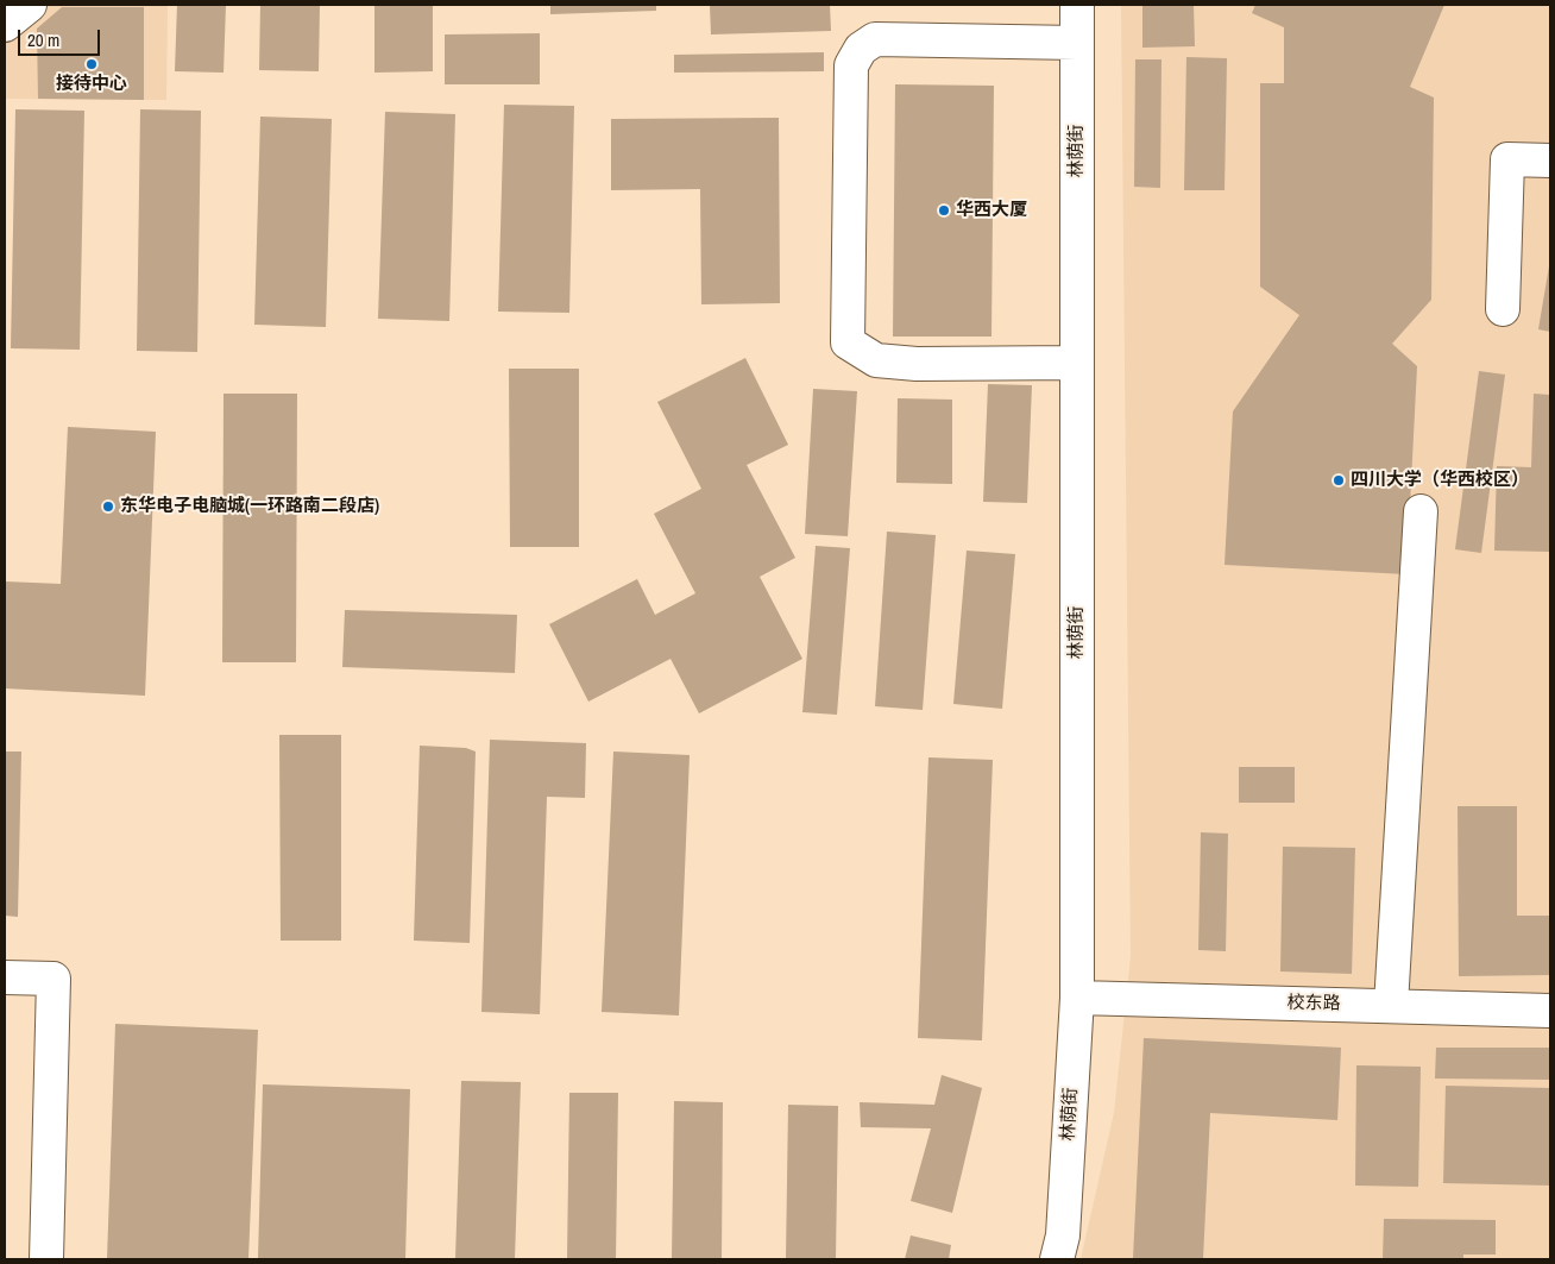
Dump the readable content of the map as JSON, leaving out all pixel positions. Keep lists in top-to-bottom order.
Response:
{
  "streets": {
    "street": ["林荫街", "校东路"]
  },
  "crossings": [
    ["林荫街", "校东路"]
  ],
  "places": [
    "接待中心",
    "华西大厦",
    "四川大学（华西校区）",
    "东华电子电脑城(一环路南二段店)"
  ],
  "scale_bar": "20 m"
}
